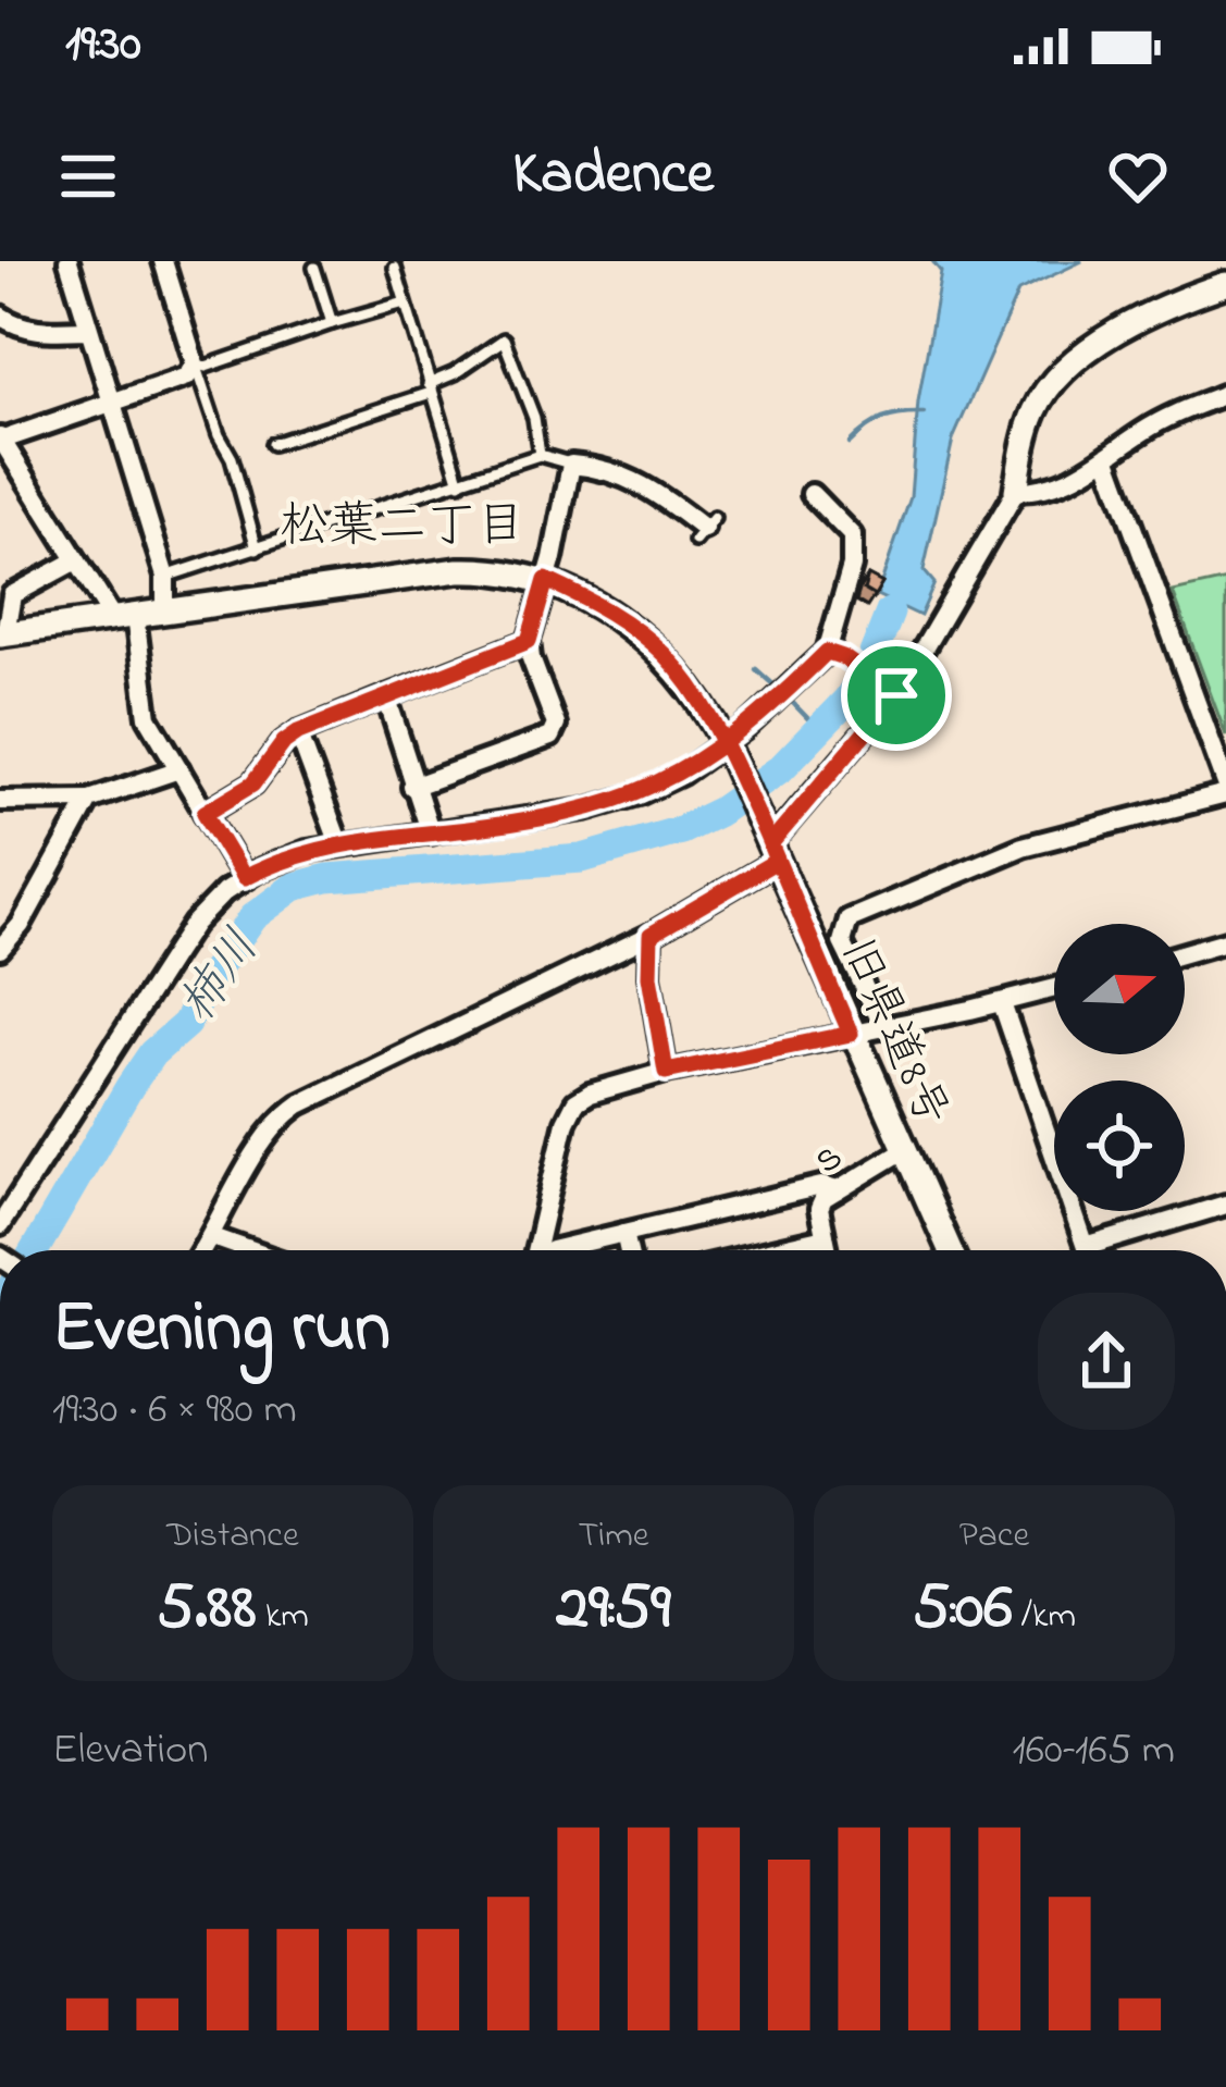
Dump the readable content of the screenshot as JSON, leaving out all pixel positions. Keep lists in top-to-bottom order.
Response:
{
  "streets": {
    "street": ["旧県道8号", "s"]
  },
  "crossings": [
    ["旧県道8号", "s"]
  ],
  "districts": ["松葉二丁目"],
  "water": ["柿川"],
  "north": "right",
  "page": {
    "status": "19:30",
    "header": "Kadence",
    "heading": ["Evening run", "19:30 · 6 × 980 m"],
    "stats": [
      ["Distance", "5.88 km"],
      ["Time", "29:59"],
      ["Pace", "5:06 /km"]
    ],
    "chart": ["Elevation", "160–165 m"]
  }
}
